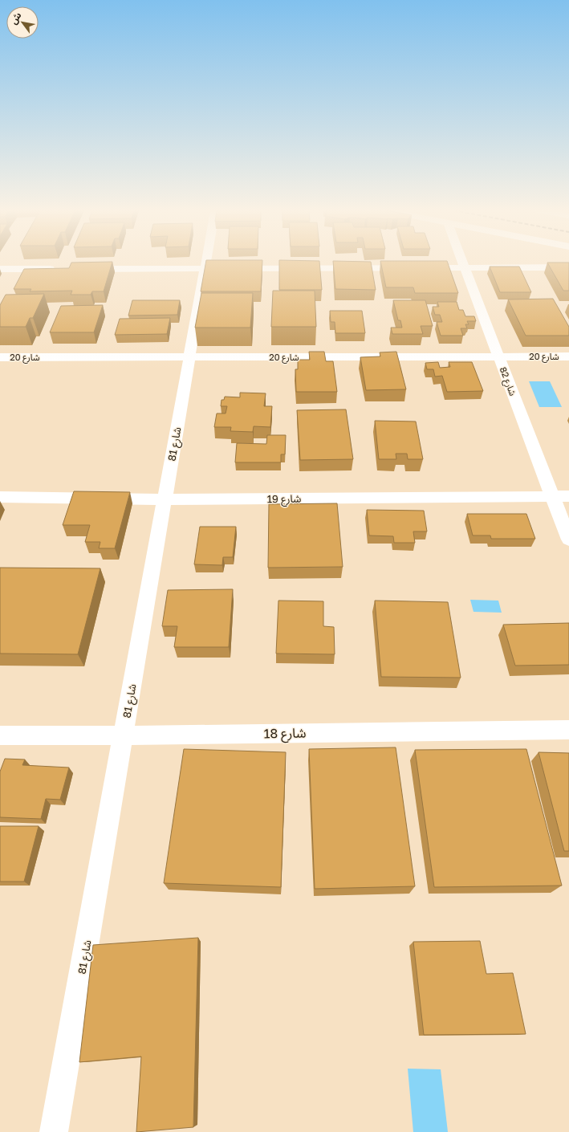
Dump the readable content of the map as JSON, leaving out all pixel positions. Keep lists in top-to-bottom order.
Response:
{
  "streets": {
    "street": [
      "شارع 20",
      "شارع 82",
      "شارع 81",
      "شارع 19",
      "شارع 18"
    ]
  },
  "crossings": [
    ["شارع 20", "شارع 82"],
    ["شارع 20", "شارع 81"],
    ["شارع 82", "شارع 19"],
    ["شارع 81", "شارع 19"],
    ["شارع 81", "شارع 18"]
  ],
  "north": "top left"
}
